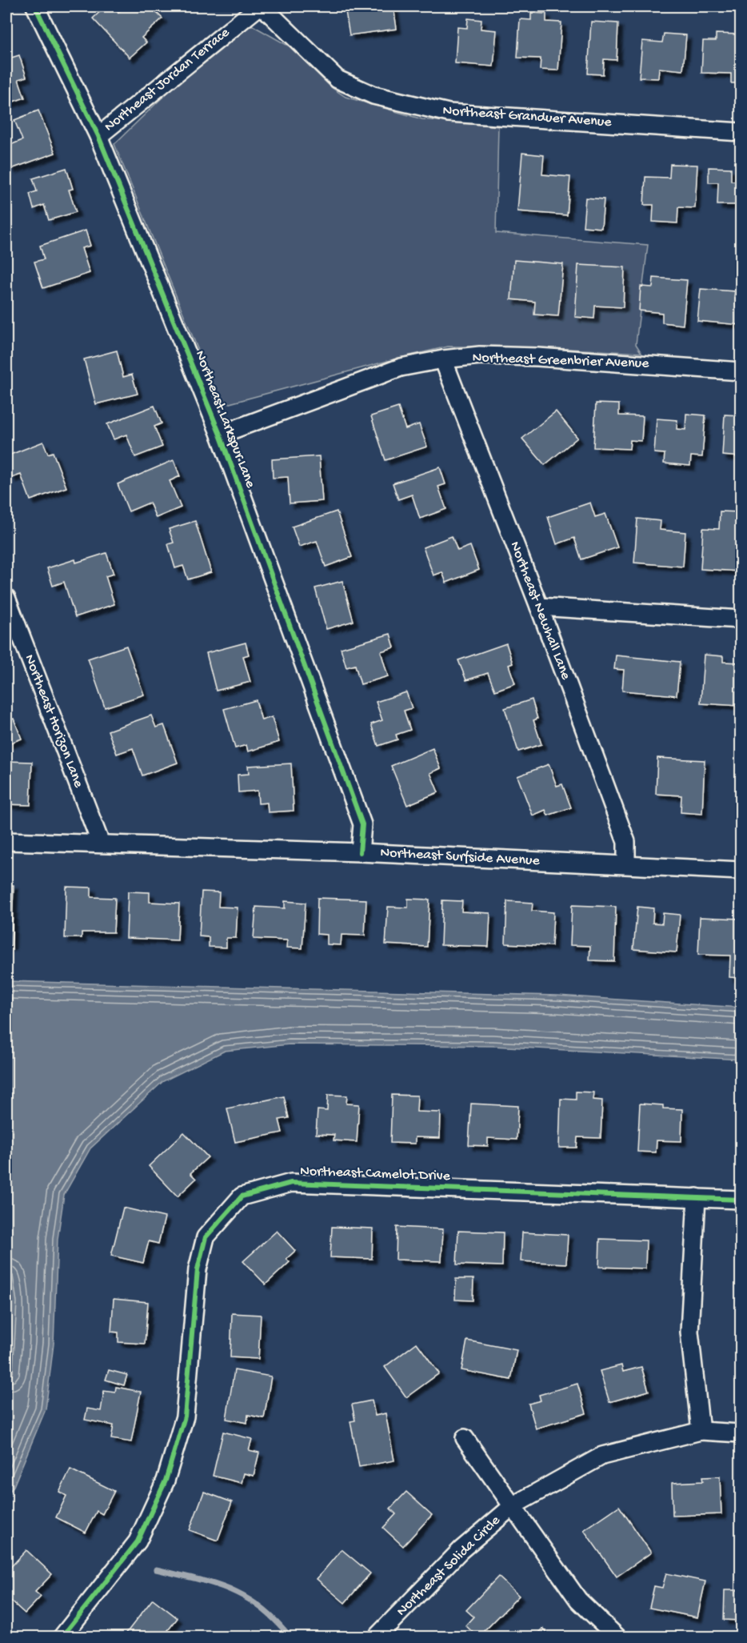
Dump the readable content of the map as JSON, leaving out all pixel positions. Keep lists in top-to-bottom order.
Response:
{
  "streets": {
    "street": [
      "Northeast Jordan Terrace",
      "Northeast Granduer Avenue",
      "Northeast Greenbrier Avenue",
      "Northeast Larkspur Lane",
      "Northeast Newhall Lane",
      "Northeast Horizon Lane",
      "Northeast Surfside Avenue",
      "Northeast Camelot Drive",
      "Northeast Solida Circle"
    ]
  },
  "crossings": [
    ["Northeast Jordan Terrace", "Northeast Granduer Avenue"],
    ["Northeast Jordan Terrace", "Northeast Larkspur Lane"],
    ["Northeast Greenbrier Avenue", "Northeast Larkspur Lane"],
    ["Northeast Greenbrier Avenue", "Northeast Newhall Lane"],
    ["Northeast Larkspur Lane", "Northeast Surfside Avenue"],
    ["Northeast Newhall Lane", "Northeast Surfside Avenue"],
    ["Northeast Horizon Lane", "Northeast Surfside Avenue"]
  ]
}
